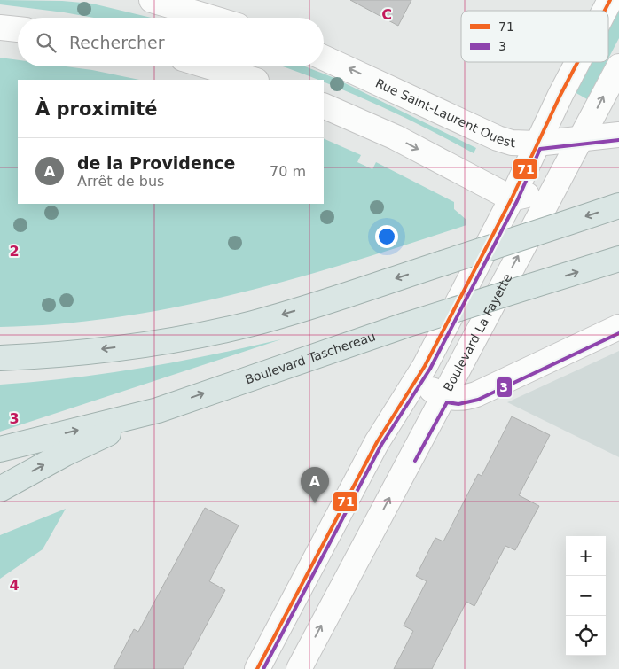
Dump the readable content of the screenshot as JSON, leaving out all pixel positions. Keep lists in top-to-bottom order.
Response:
{
  "streets": {
    "highway": ["Boulevard Taschereau"],
    "street": ["Rue Saint-Laurent Ouest", "Boulevard La Fayette"]
  },
  "crossings": [
    ["Rue Saint-Laurent Ouest", "Boulevard La Fayette"]
  ],
  "lines": ["transit line 71", "transit line 3"],
  "legend": ["71", "3"],
  "page": {
    "search": "Rechercher",
    "heading": "À proximité",
    "list": [
      {
        "mark": "A",
        "name": "de la Providence",
        "note": "Arrêt de bus",
        "value": "70 m"
      }
    ],
    "pins": "A",
    "map_buttons": ["+", "−"]
  },
  "grid": {
    "columns": ["C"],
    "rows": ["2", "3", "4"]
  }
}
